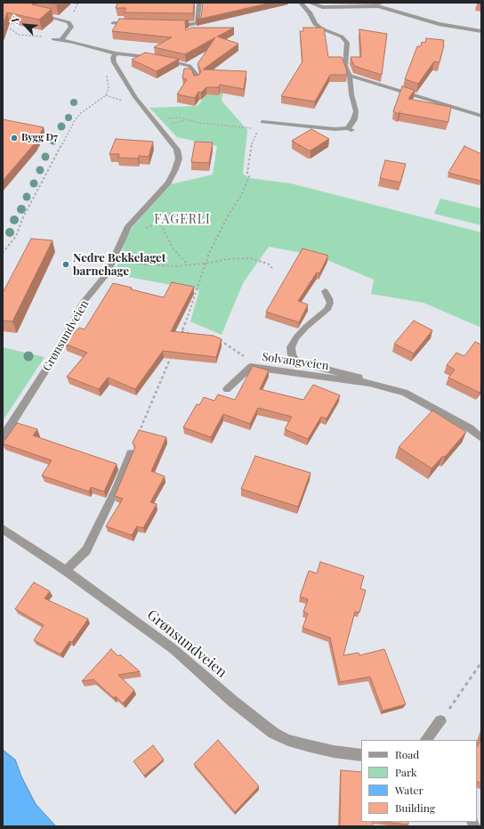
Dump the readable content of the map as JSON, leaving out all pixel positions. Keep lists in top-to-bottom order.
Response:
{
  "streets": {
    "street": ["Grønsundveien", "Solvangveien"]
  },
  "districts": ["FAGERLI"],
  "places": ["Bygg D7", "Nedre Bekkelaget barnehage"],
  "legend": [
    "Road",
    "Park",
    "Water",
    "Building"
  ],
  "north": "top left"
}
